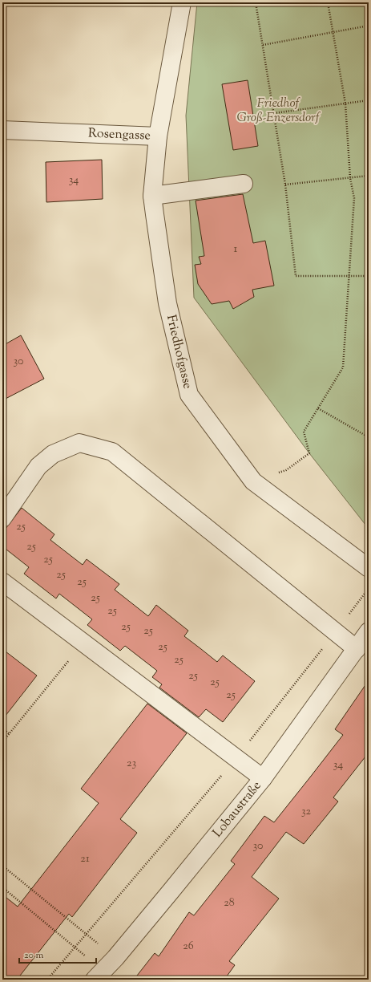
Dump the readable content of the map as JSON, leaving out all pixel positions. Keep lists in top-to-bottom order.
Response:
{
  "streets": {
    "street": ["Rosengasse", "Friedhofgasse", "Lobaustraße"]
  },
  "crossings": [
    ["Rosengasse", "Friedhofgasse"]
  ],
  "parks": ["Friedhof Groß-Enzersdorf"],
  "house_numbers": [
    "34",
    "1",
    "30",
    "25",
    "25",
    "25",
    "25",
    "25",
    "25",
    "25",
    "25",
    "25",
    "25",
    "25",
    "25",
    "25",
    "25",
    "23",
    "34",
    "32",
    "30",
    "21",
    "28",
    "26"
  ],
  "scale_bar": "20 m"
}
